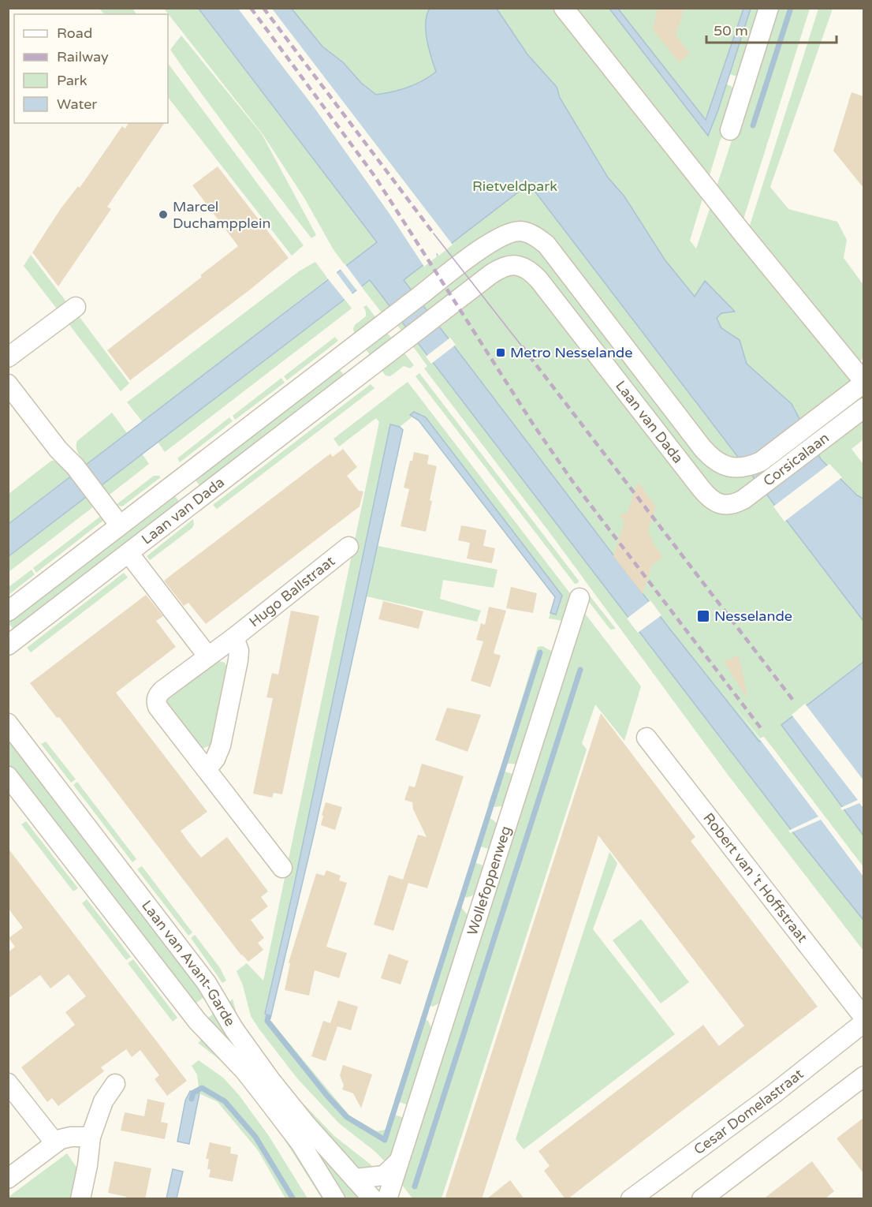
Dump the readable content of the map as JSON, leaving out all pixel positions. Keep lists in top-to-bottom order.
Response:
{
  "streets": {
    "street": [
      "Laan van Dada",
      "Corsicalaan",
      "Hugo Ballstraat",
      "Robert van 't Hoffstraat",
      "Wollefoppenweg",
      "Laan van Avant-Garde",
      "Cesar Domelastraat"
    ]
  },
  "crossings": [
    ["Laan van Dada", "Corsicalaan"]
  ],
  "parks": ["Rietveldpark"],
  "places": {
    "other": ["Marcel Duchampplein"],
    "transit": ["Metro Nesselande", "Nesselande"]
  },
  "legend": [
    "Road",
    "Railway",
    "Park",
    "Water"
  ],
  "scale_bar": "50 m"
}
